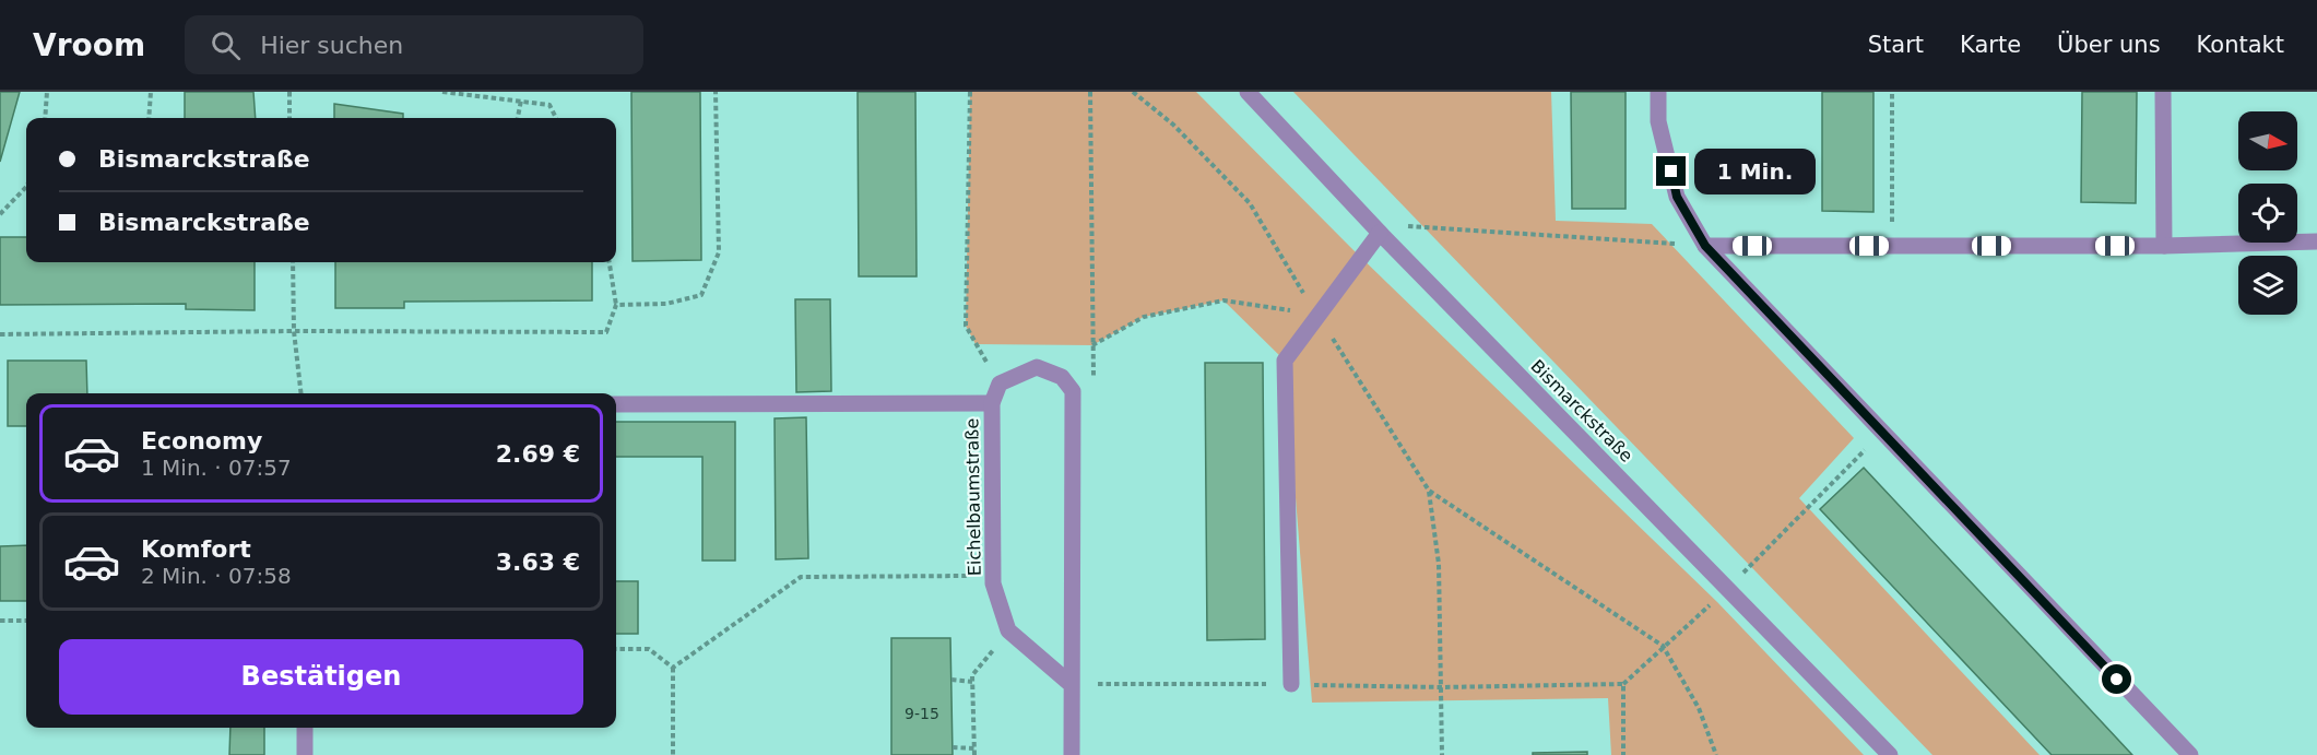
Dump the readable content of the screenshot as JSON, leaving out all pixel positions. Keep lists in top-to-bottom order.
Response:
{
  "streets": {
    "street": ["Bismarckstraße", "Eichelbaumstraße"]
  },
  "house_numbers": ["9-15"],
  "north": "right",
  "page": {
    "header": "Vroom",
    "search": "Hier suchen",
    "nav": [
      "Start",
      "Karte",
      "Über uns",
      "Kontakt"
    ],
    "banner": ["Bismarckstraße", "Bismarckstraße"],
    "bubble": "1 Min.",
    "list": [
      {
        "name": "Economy",
        "note": "1 Min. · 07:57",
        "value": "2.69 €"
      },
      {
        "name": "Komfort",
        "note": "2 Min. · 07:58",
        "value": "3.63 €"
      }
    ],
    "buttons": "Bestätigen"
  }
}
